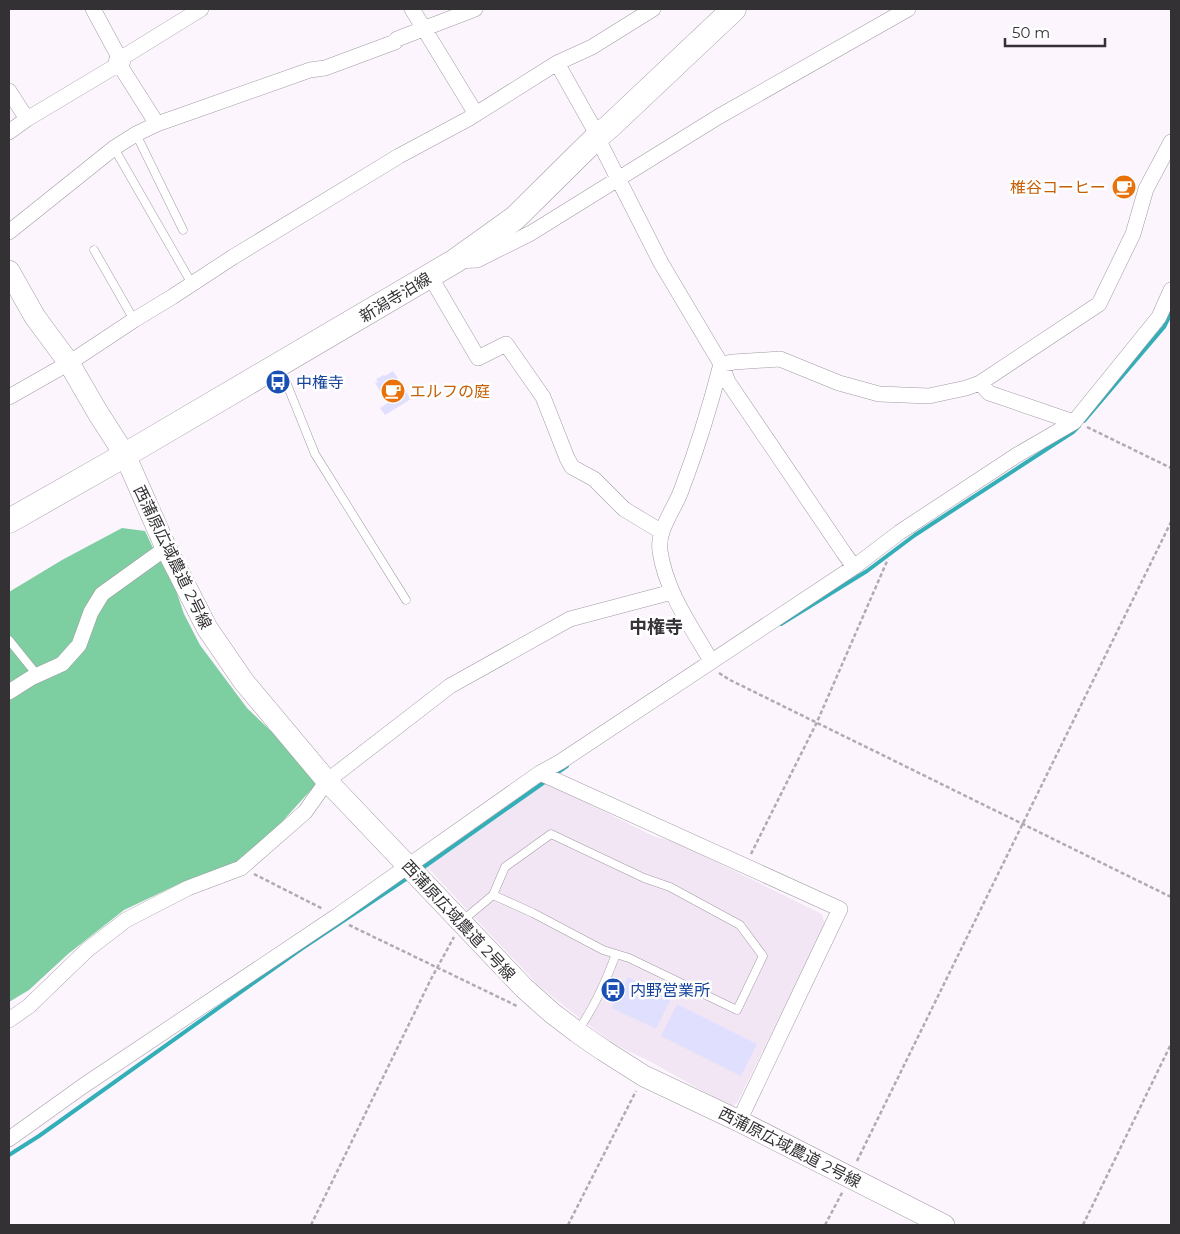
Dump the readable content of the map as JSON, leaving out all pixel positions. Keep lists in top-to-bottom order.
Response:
{
  "streets": {
    "main road": ["新潟寺泊線"],
    "street": ["西蒲原広域農道 2号線"]
  },
  "crossings": [
    ["新潟寺泊線", "西蒲原広域農道 2号線"]
  ],
  "districts": ["中権寺"],
  "places": {
    "cafe": ["椎谷コーヒー", "エルフの庭"],
    "bus stop": ["中権寺", "内野営業所"]
  },
  "scale_bar": "50 m"
}
